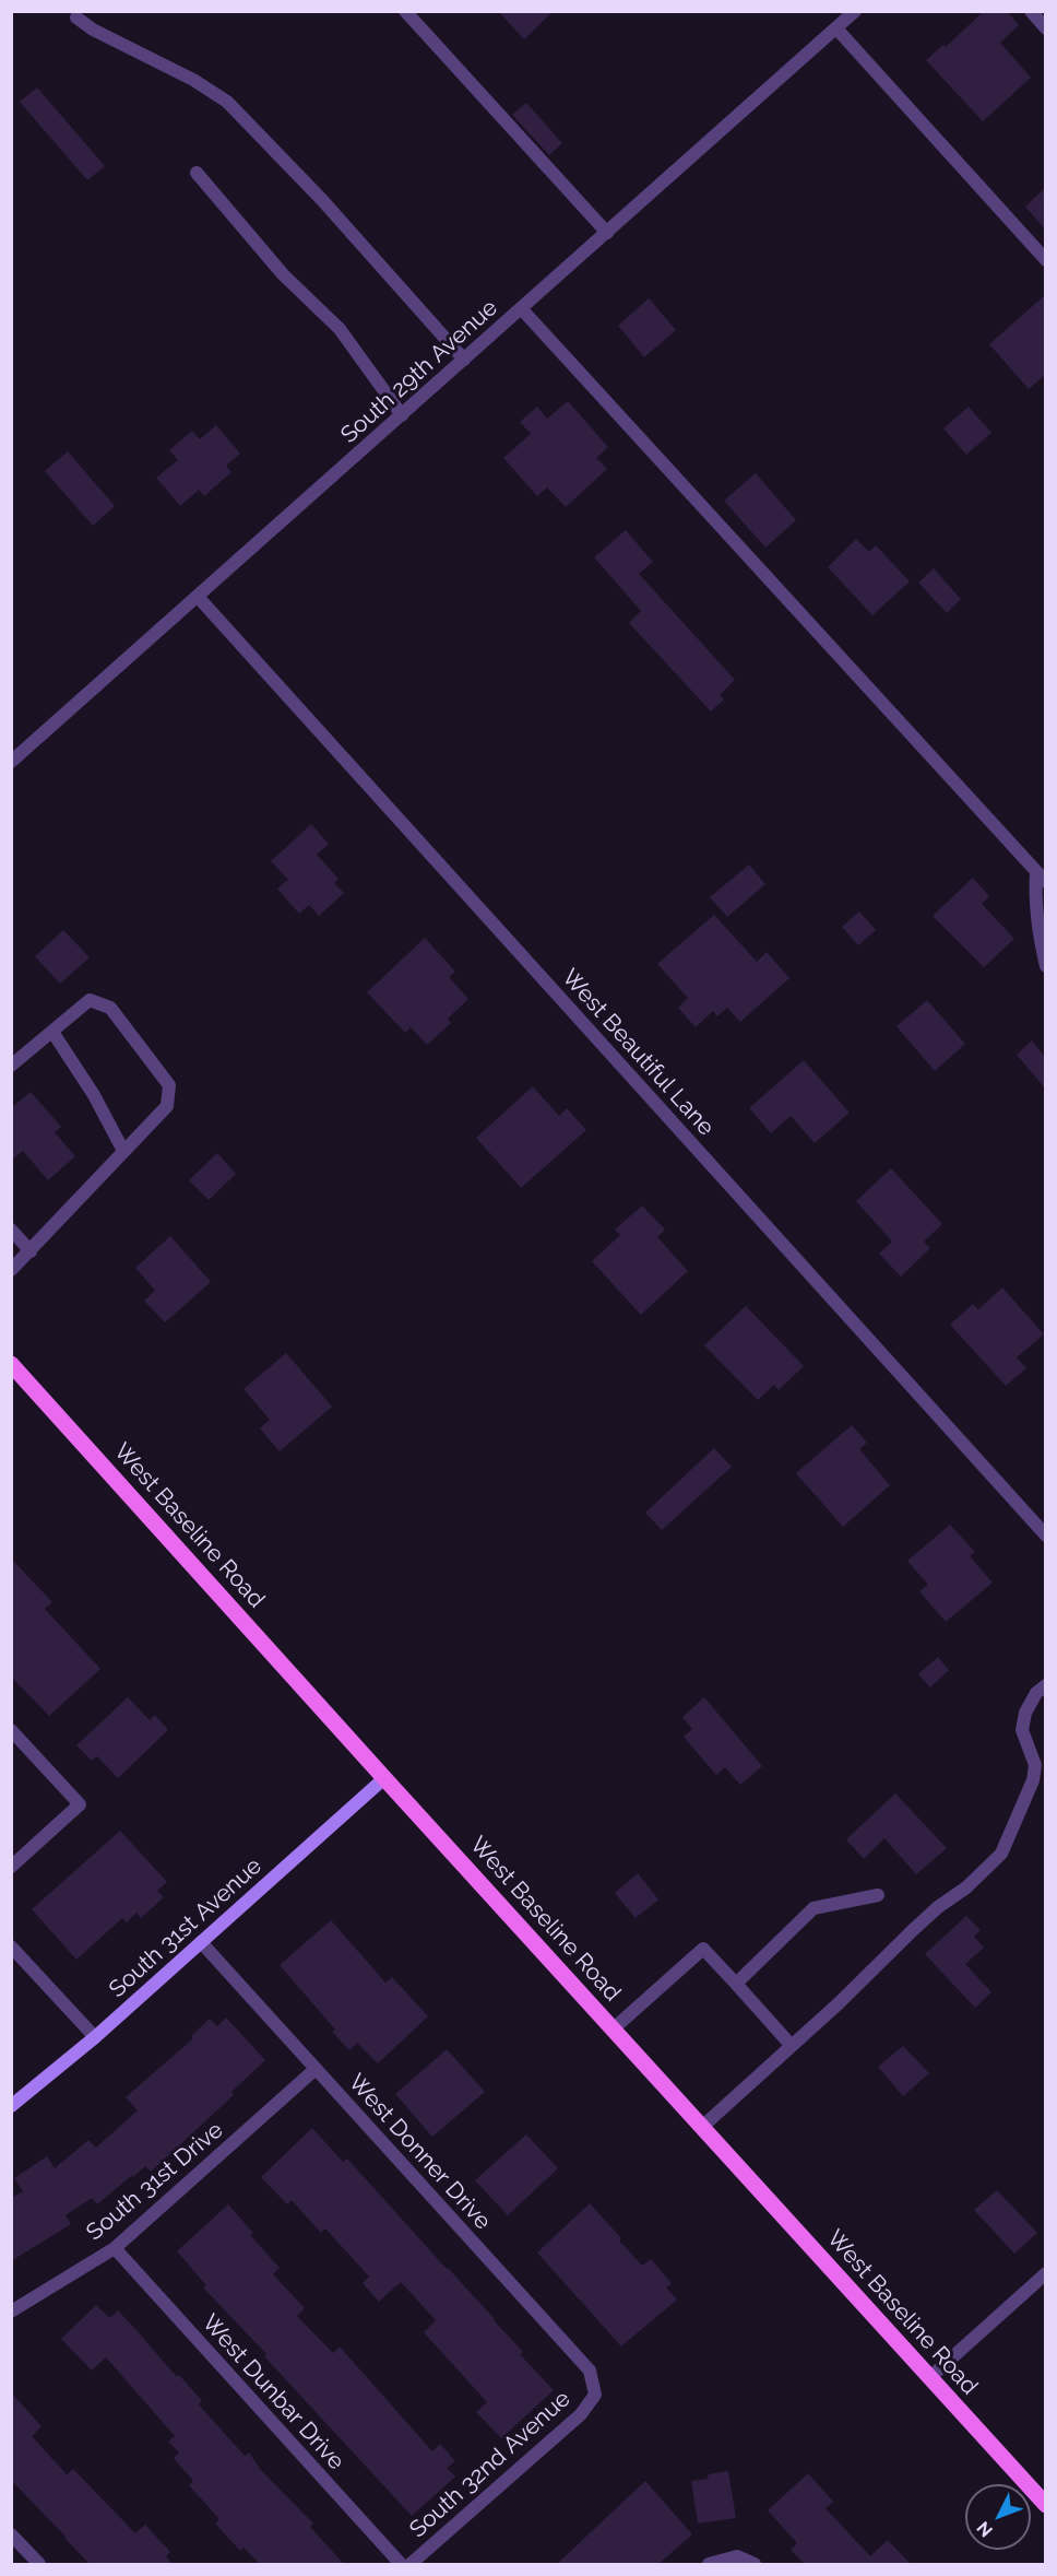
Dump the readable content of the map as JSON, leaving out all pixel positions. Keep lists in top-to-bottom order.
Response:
{
  "streets": {
    "main road": ["West Baseline Road"],
    "street": [
      "South 29th Avenue",
      "West Beautiful Lane",
      "South 31st Avenue",
      "West Donner Drive",
      "South 31st Drive",
      "West Dunbar Drive",
      "South 32nd Avenue"
    ]
  },
  "crossings": [
    ["South 29th Avenue", "West Beautiful Lane"],
    ["West Baseline Road", "South 31st Avenue"],
    ["South 31st Avenue", "West Donner Drive"],
    ["West Donner Drive", "South 31st Drive"],
    ["West Donner Drive", "South 32nd Avenue"],
    ["South 31st Drive", "West Dunbar Drive"]
  ],
  "north": "bottom left"
}
